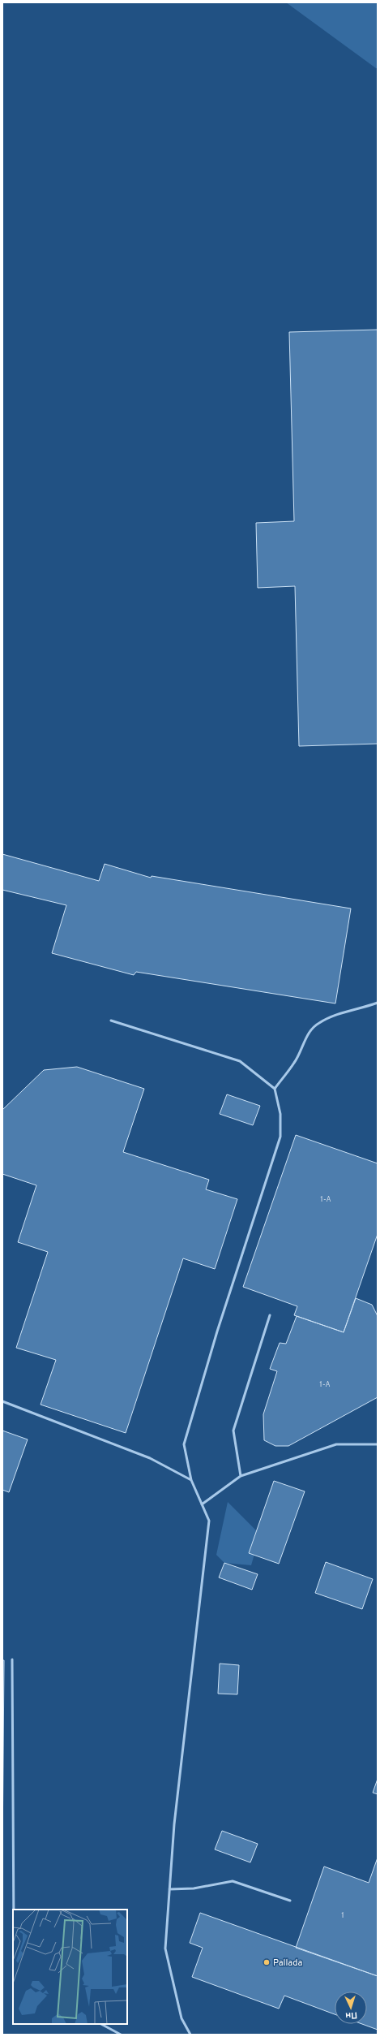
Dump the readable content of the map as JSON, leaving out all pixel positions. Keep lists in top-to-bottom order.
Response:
{
  "places": ["Pallada"],
  "house_numbers": ["1-А", "1-А", "1"],
  "north": "bottom"
}
